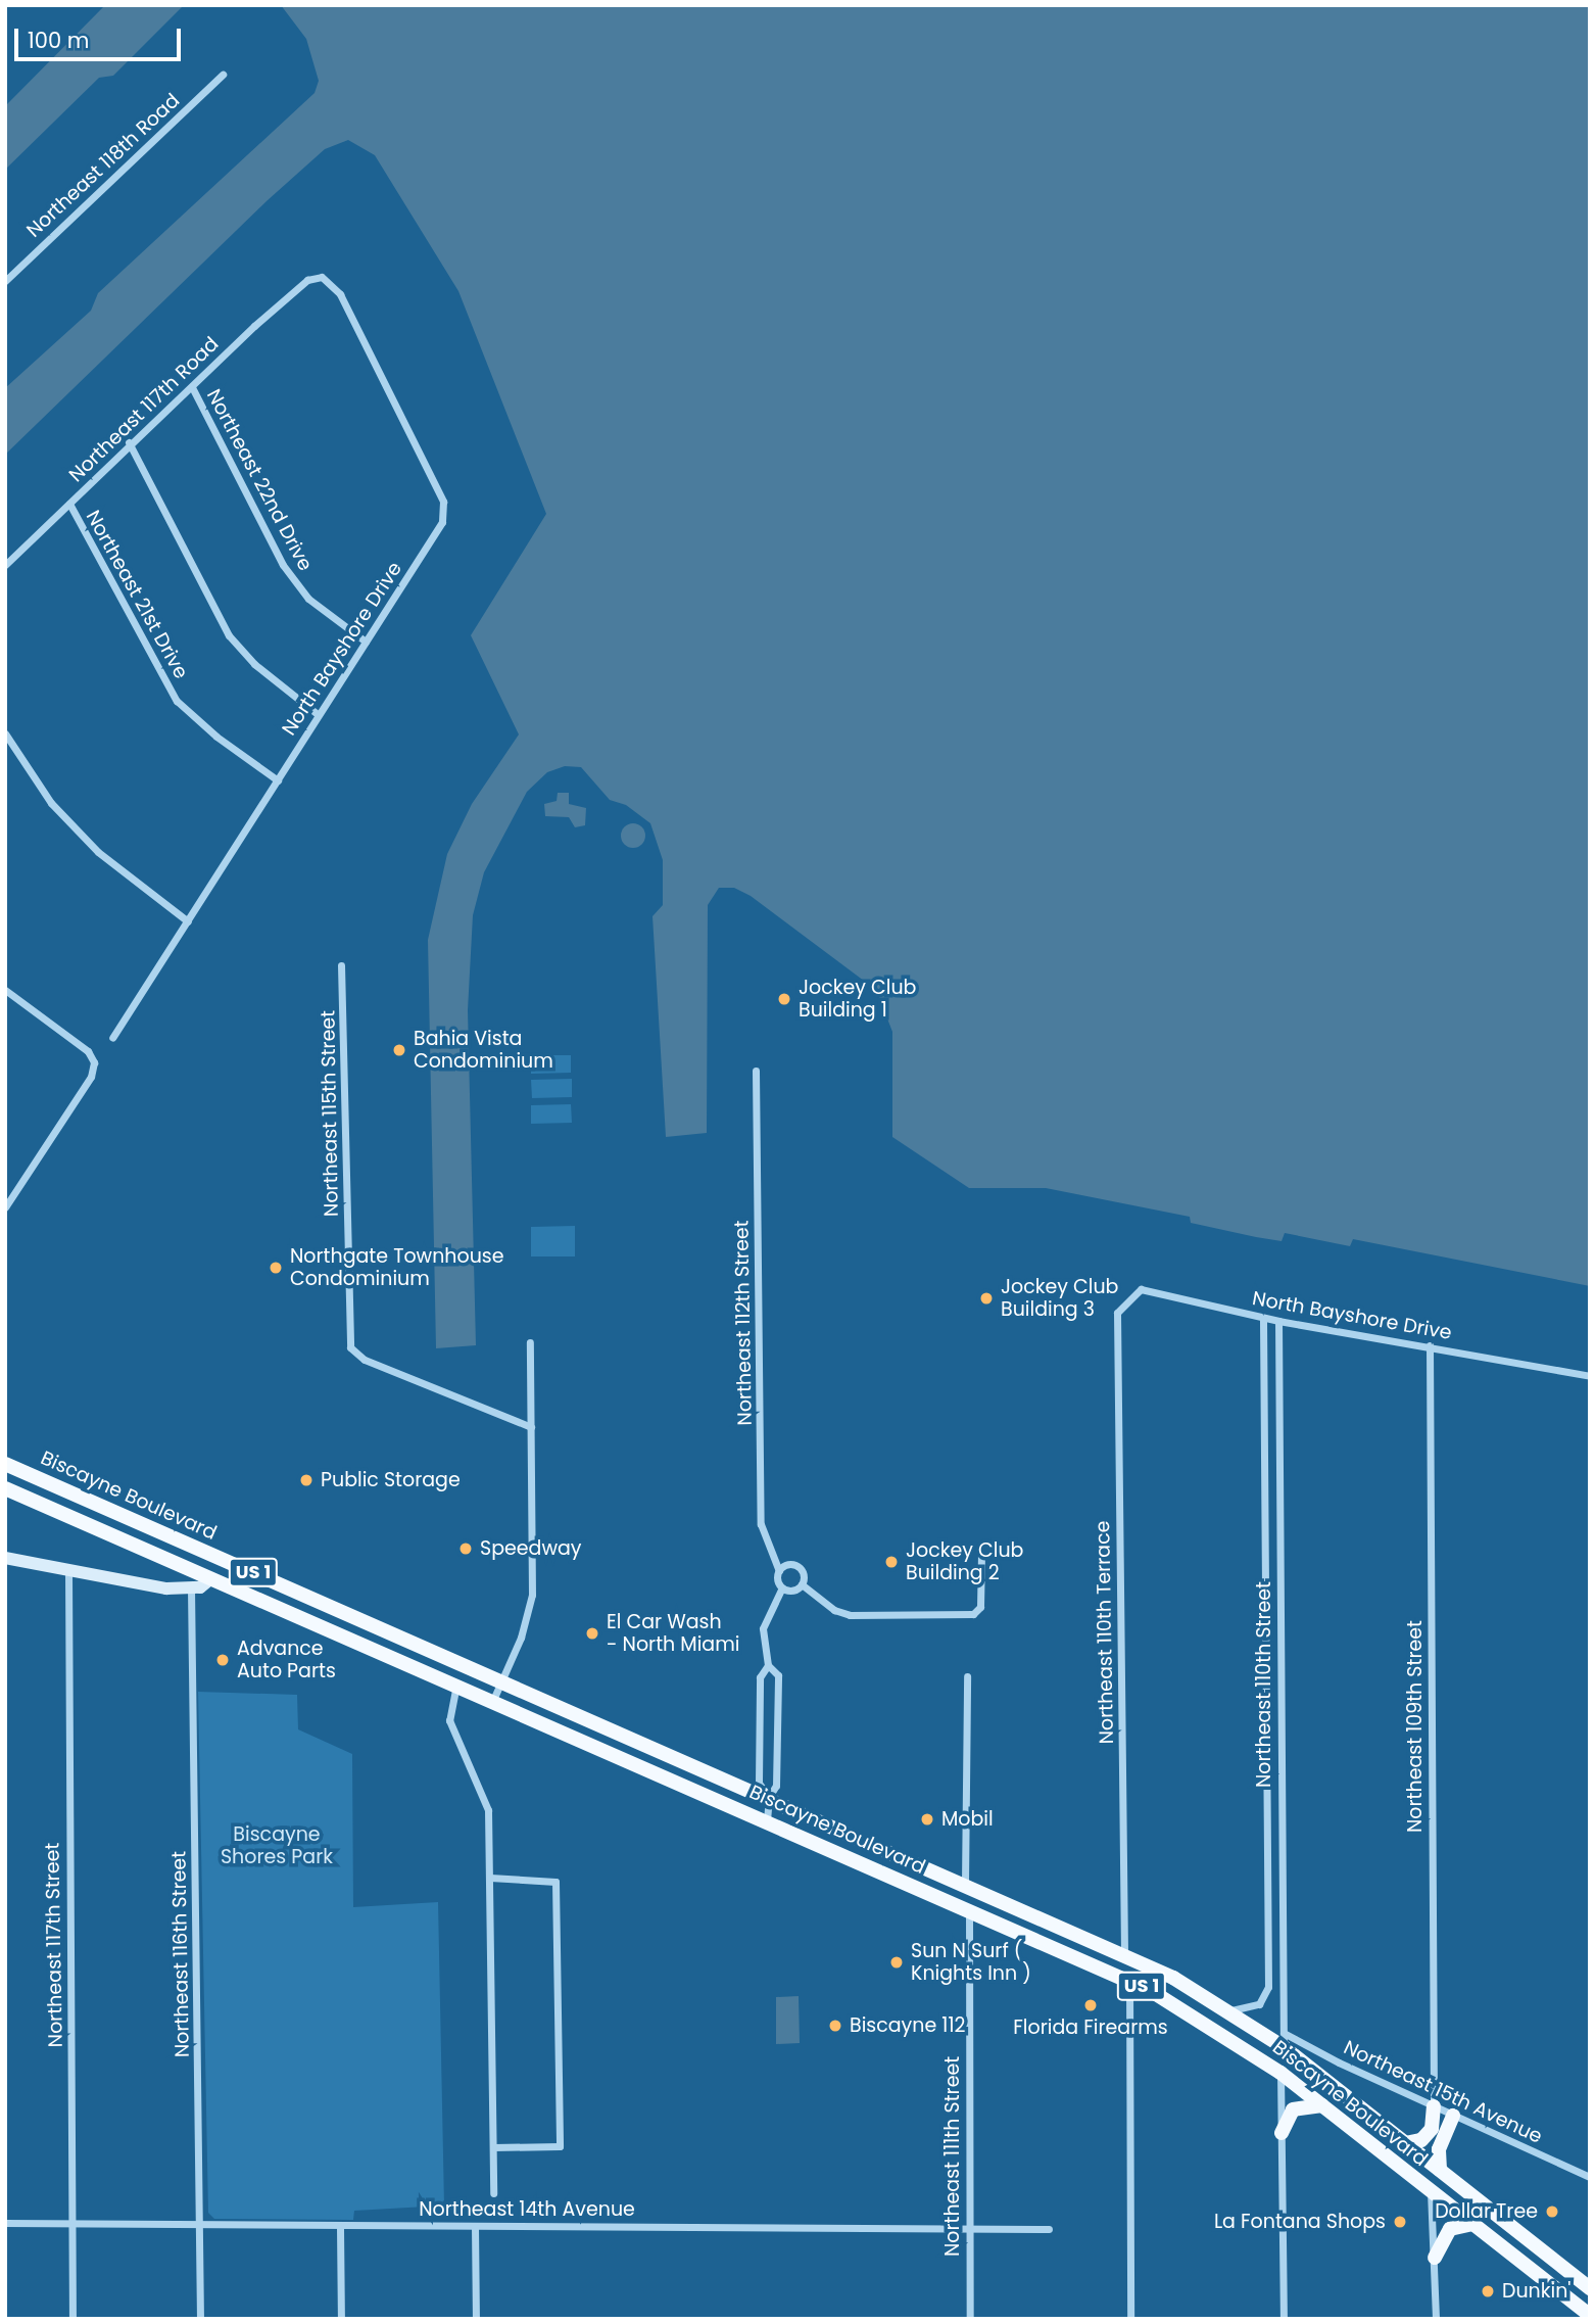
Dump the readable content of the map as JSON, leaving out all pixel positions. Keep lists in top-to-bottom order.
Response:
{
  "streets": {
    "main road": ["Biscayne Boulevard", "US 1"],
    "street": [
      "Northeast 118th Road",
      "Northeast 117th Road",
      "Northeast 22nd Drive",
      "Northeast 21st Drive",
      "North Bayshore Drive",
      "Northeast 115th Street",
      "Northeast 112th Street",
      "Northeast 110th Terrace",
      "Northeast 110th Street",
      "Northeast 109th Street",
      "Northeast 117th Street",
      "Northeast 116th Street",
      "Northeast 15th Avenue",
      "Northeast 111th Street",
      "Northeast 14th Avenue"
    ]
  },
  "crossings": [
    ["Northeast 117th Road", "Northeast 22nd Drive"],
    ["Northeast 117th Road", "Northeast 21st Drive"],
    ["Northeast 117th Road", "North Bayshore Drive"],
    ["Northeast 22nd Drive", "North Bayshore Drive"],
    ["Northeast 21st Drive", "North Bayshore Drive"],
    ["North Bayshore Drive", "Northeast 110th Terrace"],
    ["North Bayshore Drive", "Northeast 110th Street"],
    ["North Bayshore Drive", "Northeast 109th Street"],
    ["Biscayne Boulevard", "Northeast 110th Terrace"],
    ["Biscayne Boulevard", "Northeast 110th Street"],
    ["Biscayne Boulevard", "Northeast 15th Avenue"],
    ["Biscayne Boulevard", "Northeast 111th Street"],
    ["Northeast 110th Street", "Northeast 15th Avenue"],
    ["Northeast 109th Street", "Northeast 15th Avenue"],
    ["Northeast 117th Street", "Northeast 14th Avenue"],
    ["Northeast 116th Street", "Northeast 14th Avenue"],
    ["Northeast 111th Street", "Northeast 14th Avenue"]
  ],
  "parks": ["Biscayne Shores Park"],
  "places": [
    "Jockey Club Building 1",
    "Bahia Vista Condominium",
    "Northgate Townhouse Condominium",
    "Jockey Club Building 3",
    "Public Storage",
    "Speedway",
    "Jockey Club Building 2",
    "El Car Wash - North Miami",
    "Advance Auto Parts",
    "Mobil",
    "Sun N Surf ( Knights Inn )",
    "Florida Firearms",
    "Biscayne 112",
    "Dollar Tree",
    "La Fontana Shops",
    "Dunkin'"
  ],
  "scale_bar": "100 m"
}
